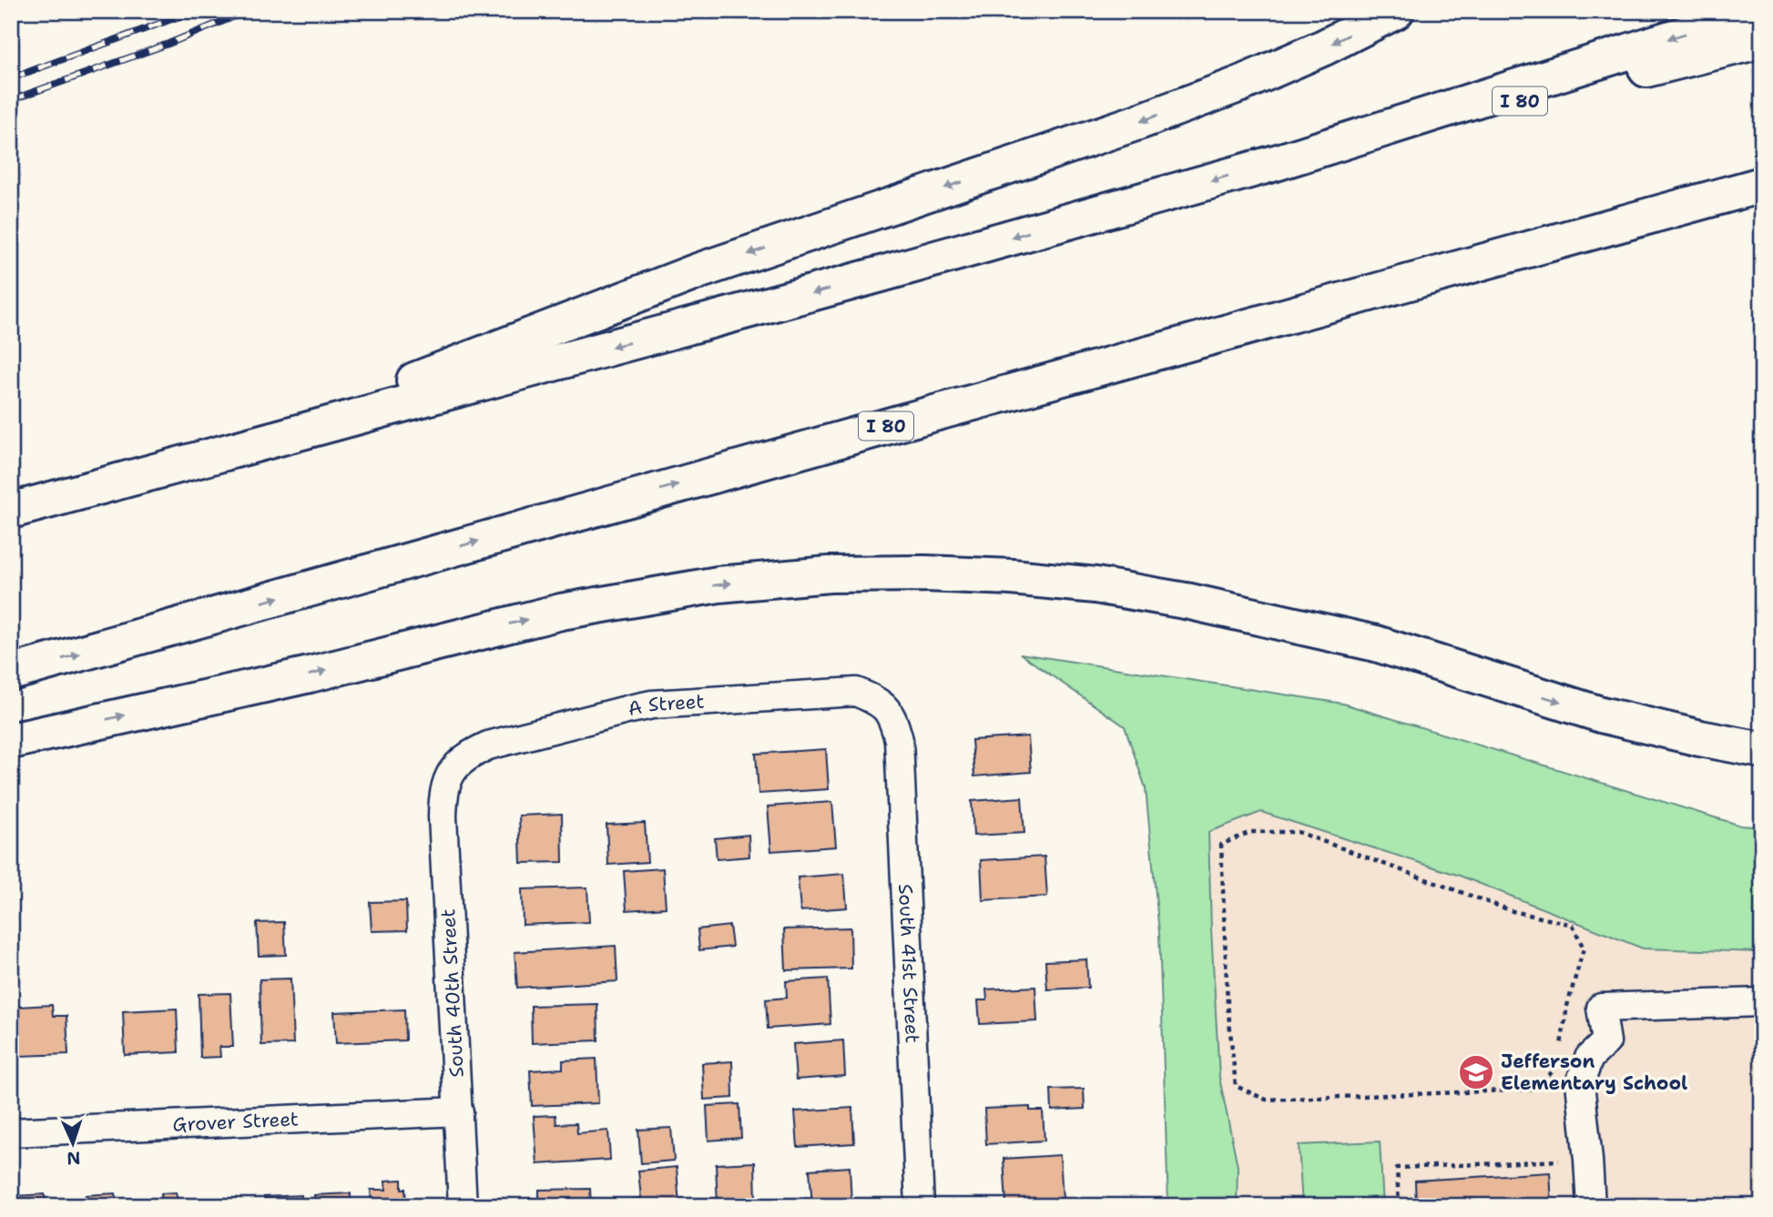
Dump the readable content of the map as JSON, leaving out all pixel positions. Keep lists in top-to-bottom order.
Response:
{
  "streets": {
    "highway": ["I 80"],
    "street": [
      "A Street",
      "South 41st Street",
      "South 40th Street",
      "Grover Street"
    ]
  },
  "crossings": [
    ["A Street", "South 41st Street"],
    ["A Street", "South 40th Street"],
    ["South 40th Street", "Grover Street"]
  ],
  "places": {
    "school or university": ["Jefferson Elementary School"]
  },
  "north": "bottom"
}
